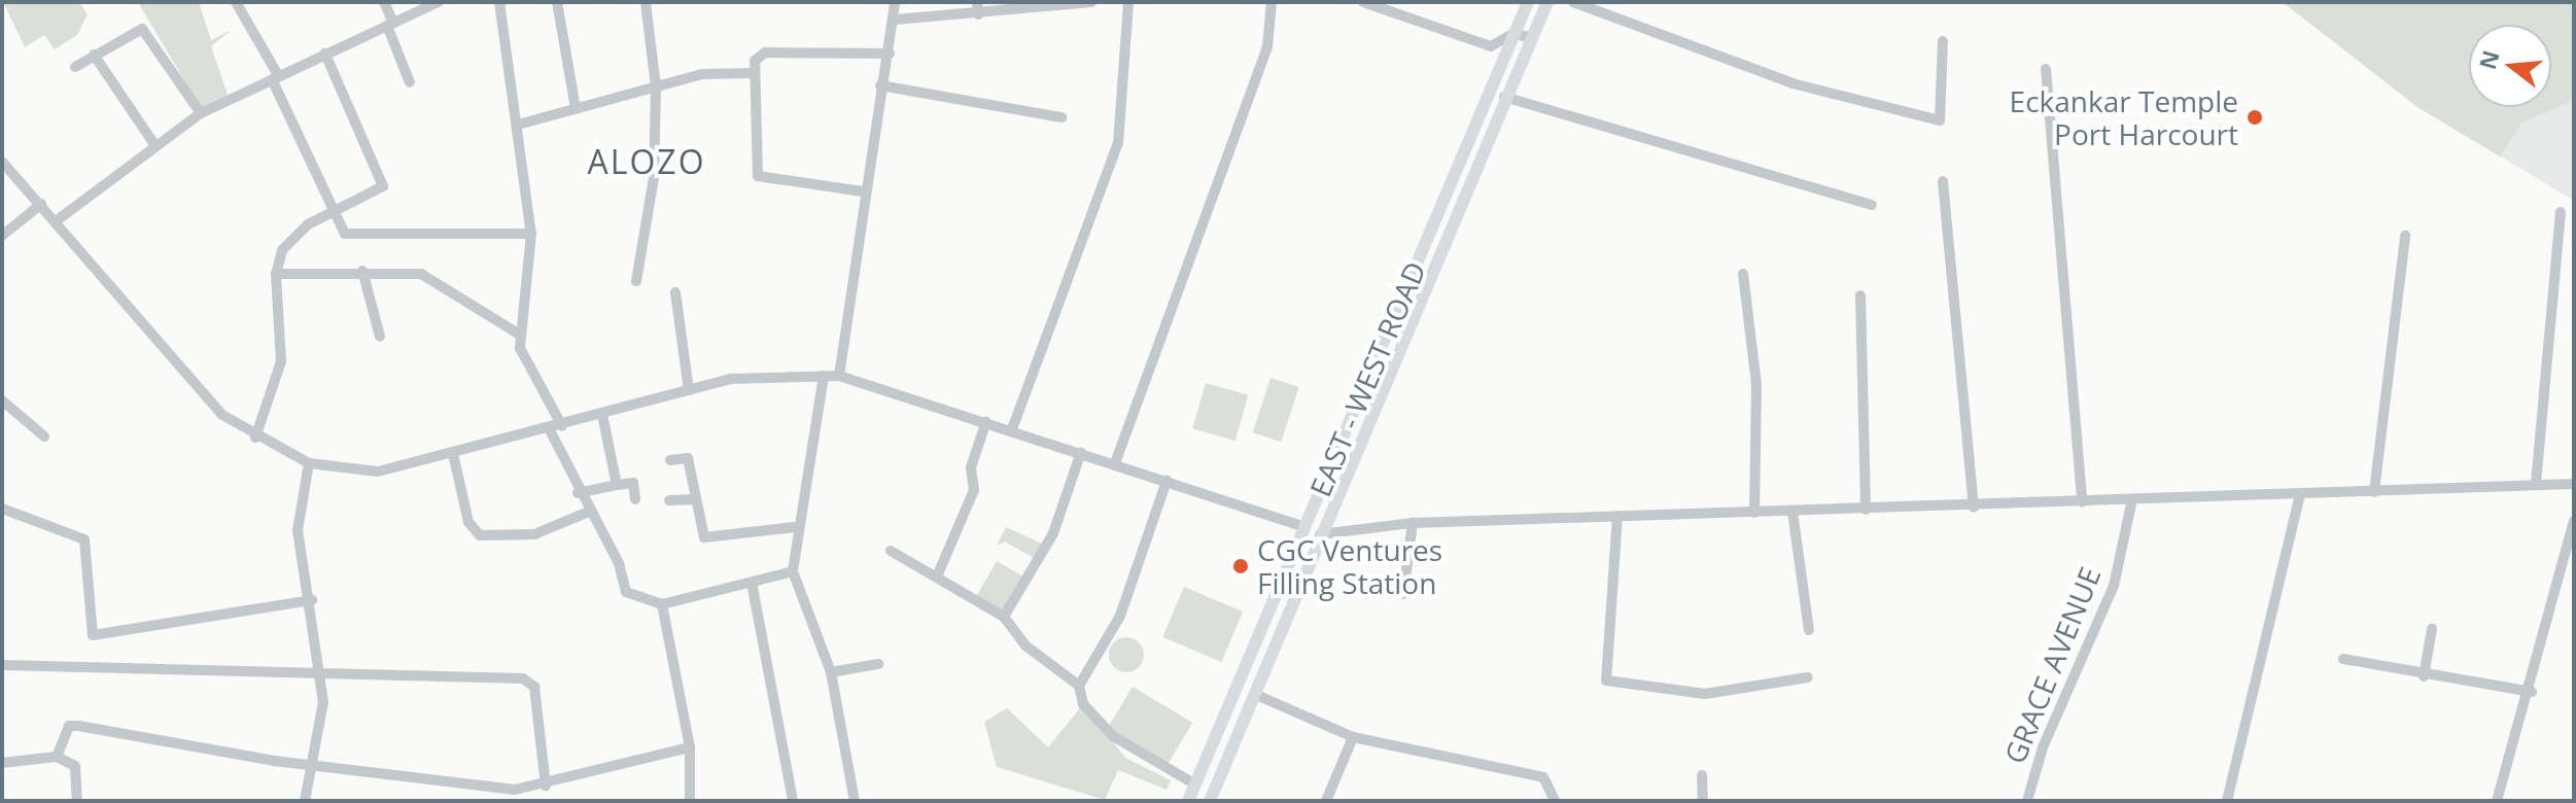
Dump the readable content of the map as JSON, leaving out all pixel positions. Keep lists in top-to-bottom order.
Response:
{
  "streets": {
    "main road": ["EAST - WEST ROAD"],
    "street": ["GRACE AVENUE"]
  },
  "districts": ["ALOZO"],
  "places": ["Eckankar Temple Port Harcourt", "CGC Ventures Filling Station"],
  "north": "left"
}
